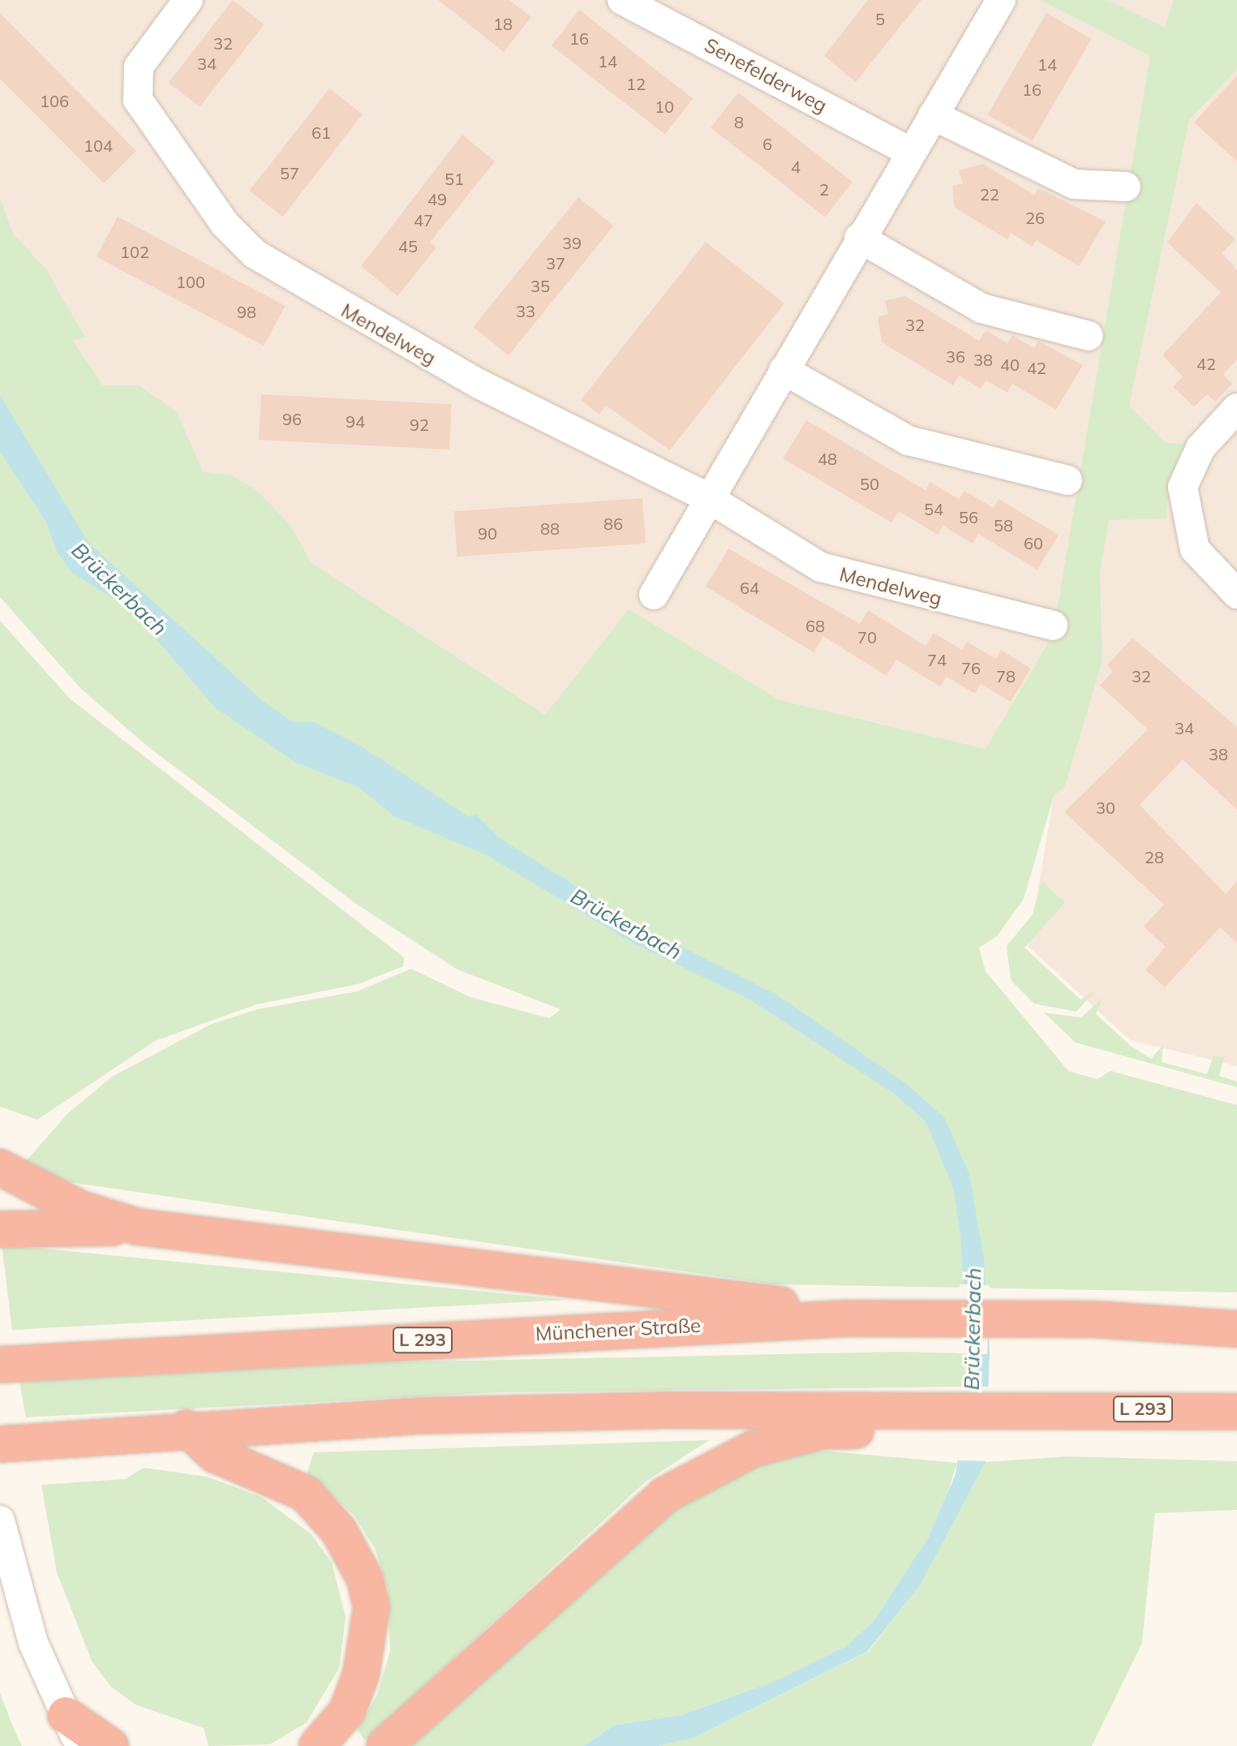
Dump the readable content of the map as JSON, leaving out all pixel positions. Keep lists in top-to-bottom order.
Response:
{
  "streets": {
    "highway": ["Münchener Straße", "L 293"],
    "street": ["Senefelderweg", "Mendelweg"]
  },
  "water": ["Brückerbach"],
  "house_numbers": [
    "5",
    "18",
    "16",
    "32",
    "14",
    "34",
    "14",
    "12",
    "16",
    "106",
    "10",
    "8",
    "61",
    "6",
    "104",
    "4",
    "57",
    "51",
    "2",
    "22",
    "49",
    "26",
    "47",
    "39",
    "45",
    "102",
    "37",
    "100",
    "35",
    "33",
    "98",
    "32",
    "36",
    "38",
    "42",
    "40",
    "42",
    "96",
    "94",
    "92",
    "48",
    "50",
    "54",
    "56",
    "86",
    "58",
    "88",
    "90",
    "60",
    "64",
    "68",
    "70",
    "74",
    "76",
    "78",
    "32",
    "34",
    "38",
    "30",
    "28"
  ]
}
